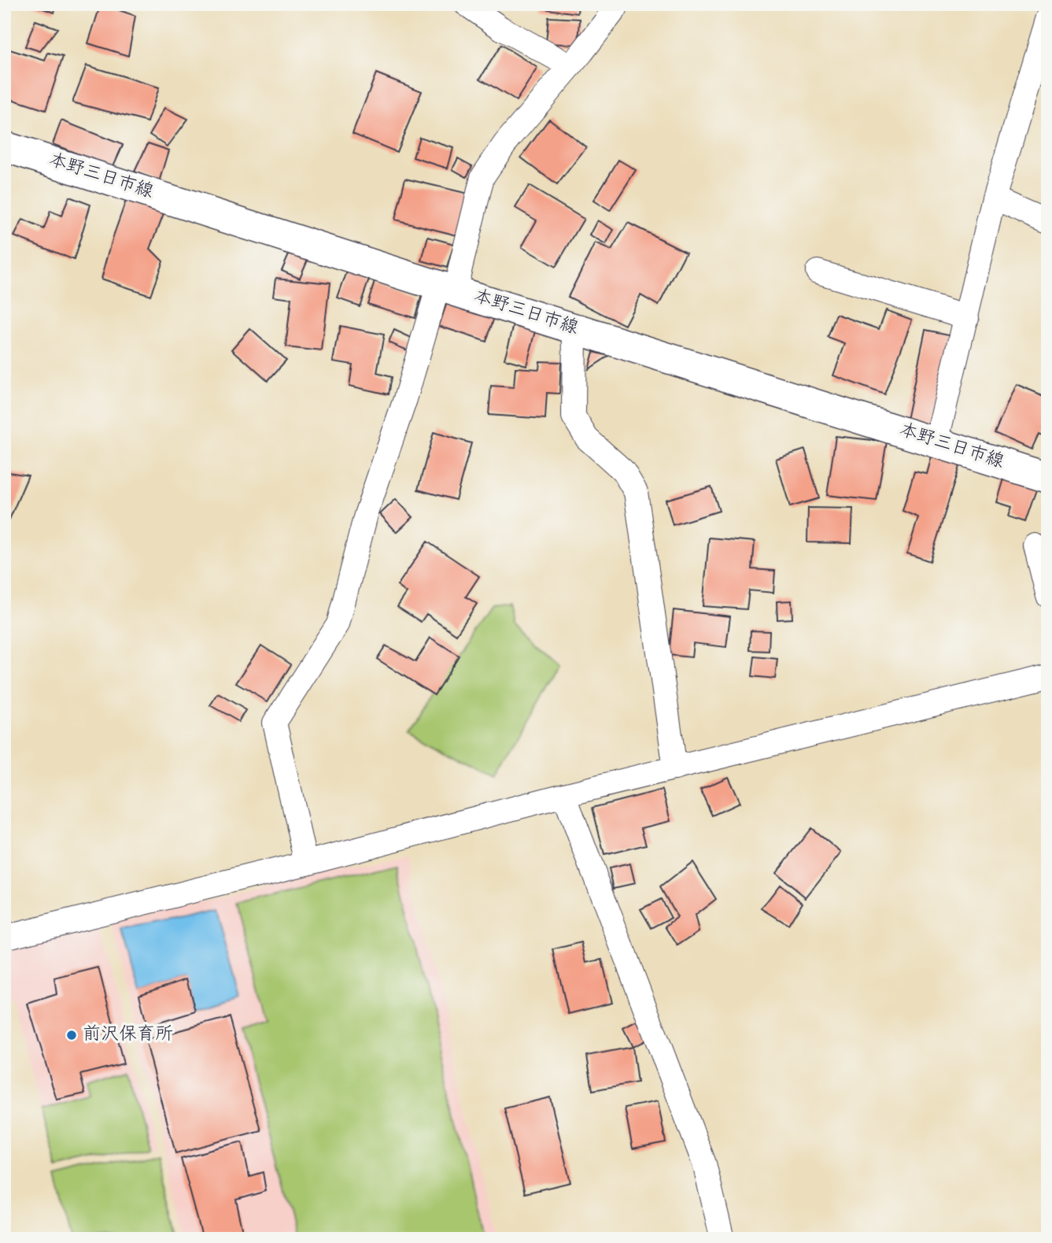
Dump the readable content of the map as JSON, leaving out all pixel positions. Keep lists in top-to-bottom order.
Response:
{
  "streets": {
    "main road": ["本野三日市線"]
  },
  "places": ["前沢保育所"]
}
